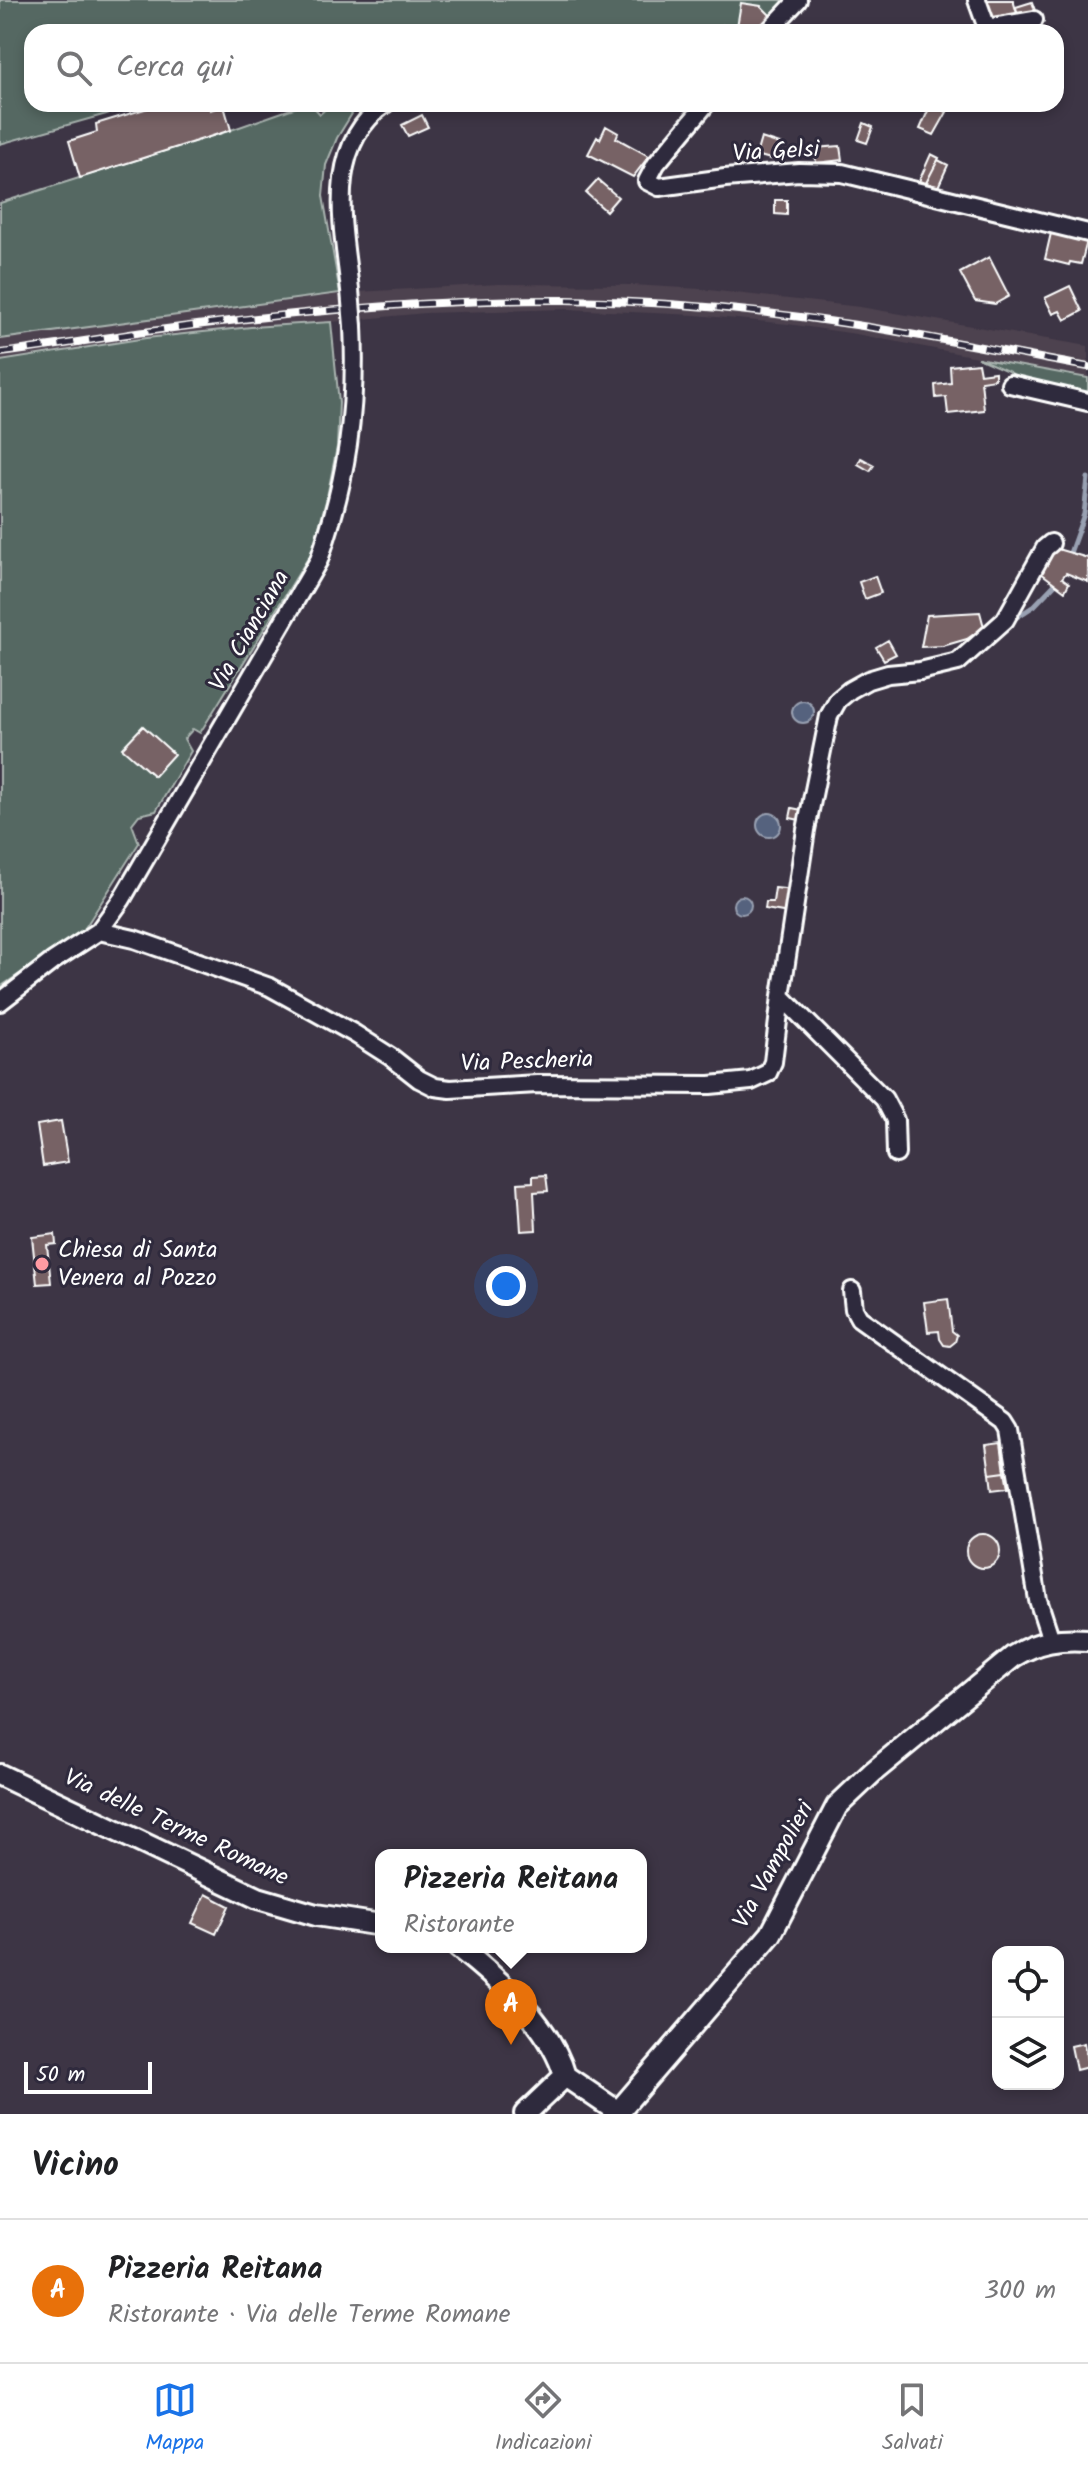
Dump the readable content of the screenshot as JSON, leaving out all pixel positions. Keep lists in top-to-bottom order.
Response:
{
  "streets": {
    "street": [
      "Via Gelsi",
      "Via Cianciana",
      "Via Pescheria",
      "Via delle Terme Romane",
      "Via Vampolieri"
    ]
  },
  "crossings": [
    ["Via Cianciana", "Via Pescheria"]
  ],
  "places": ["Chiesa di Santa Venera al Pozzo"],
  "scale_bar": "50 m",
  "page": {
    "search": "Cerca qui",
    "popup": ["Pizzeria Reitana", "Ristorante"],
    "pins": "A",
    "scale": "50 m",
    "heading": "Vicino",
    "list": [
      {
        "mark": "A",
        "name": "Pizzeria Reitana",
        "note": "Ristorante · Via delle Terme Romane",
        "value": "300 m"
      }
    ],
    "nav": ["Mappa", "Indicazioni", "Salvati"]
  }
}
